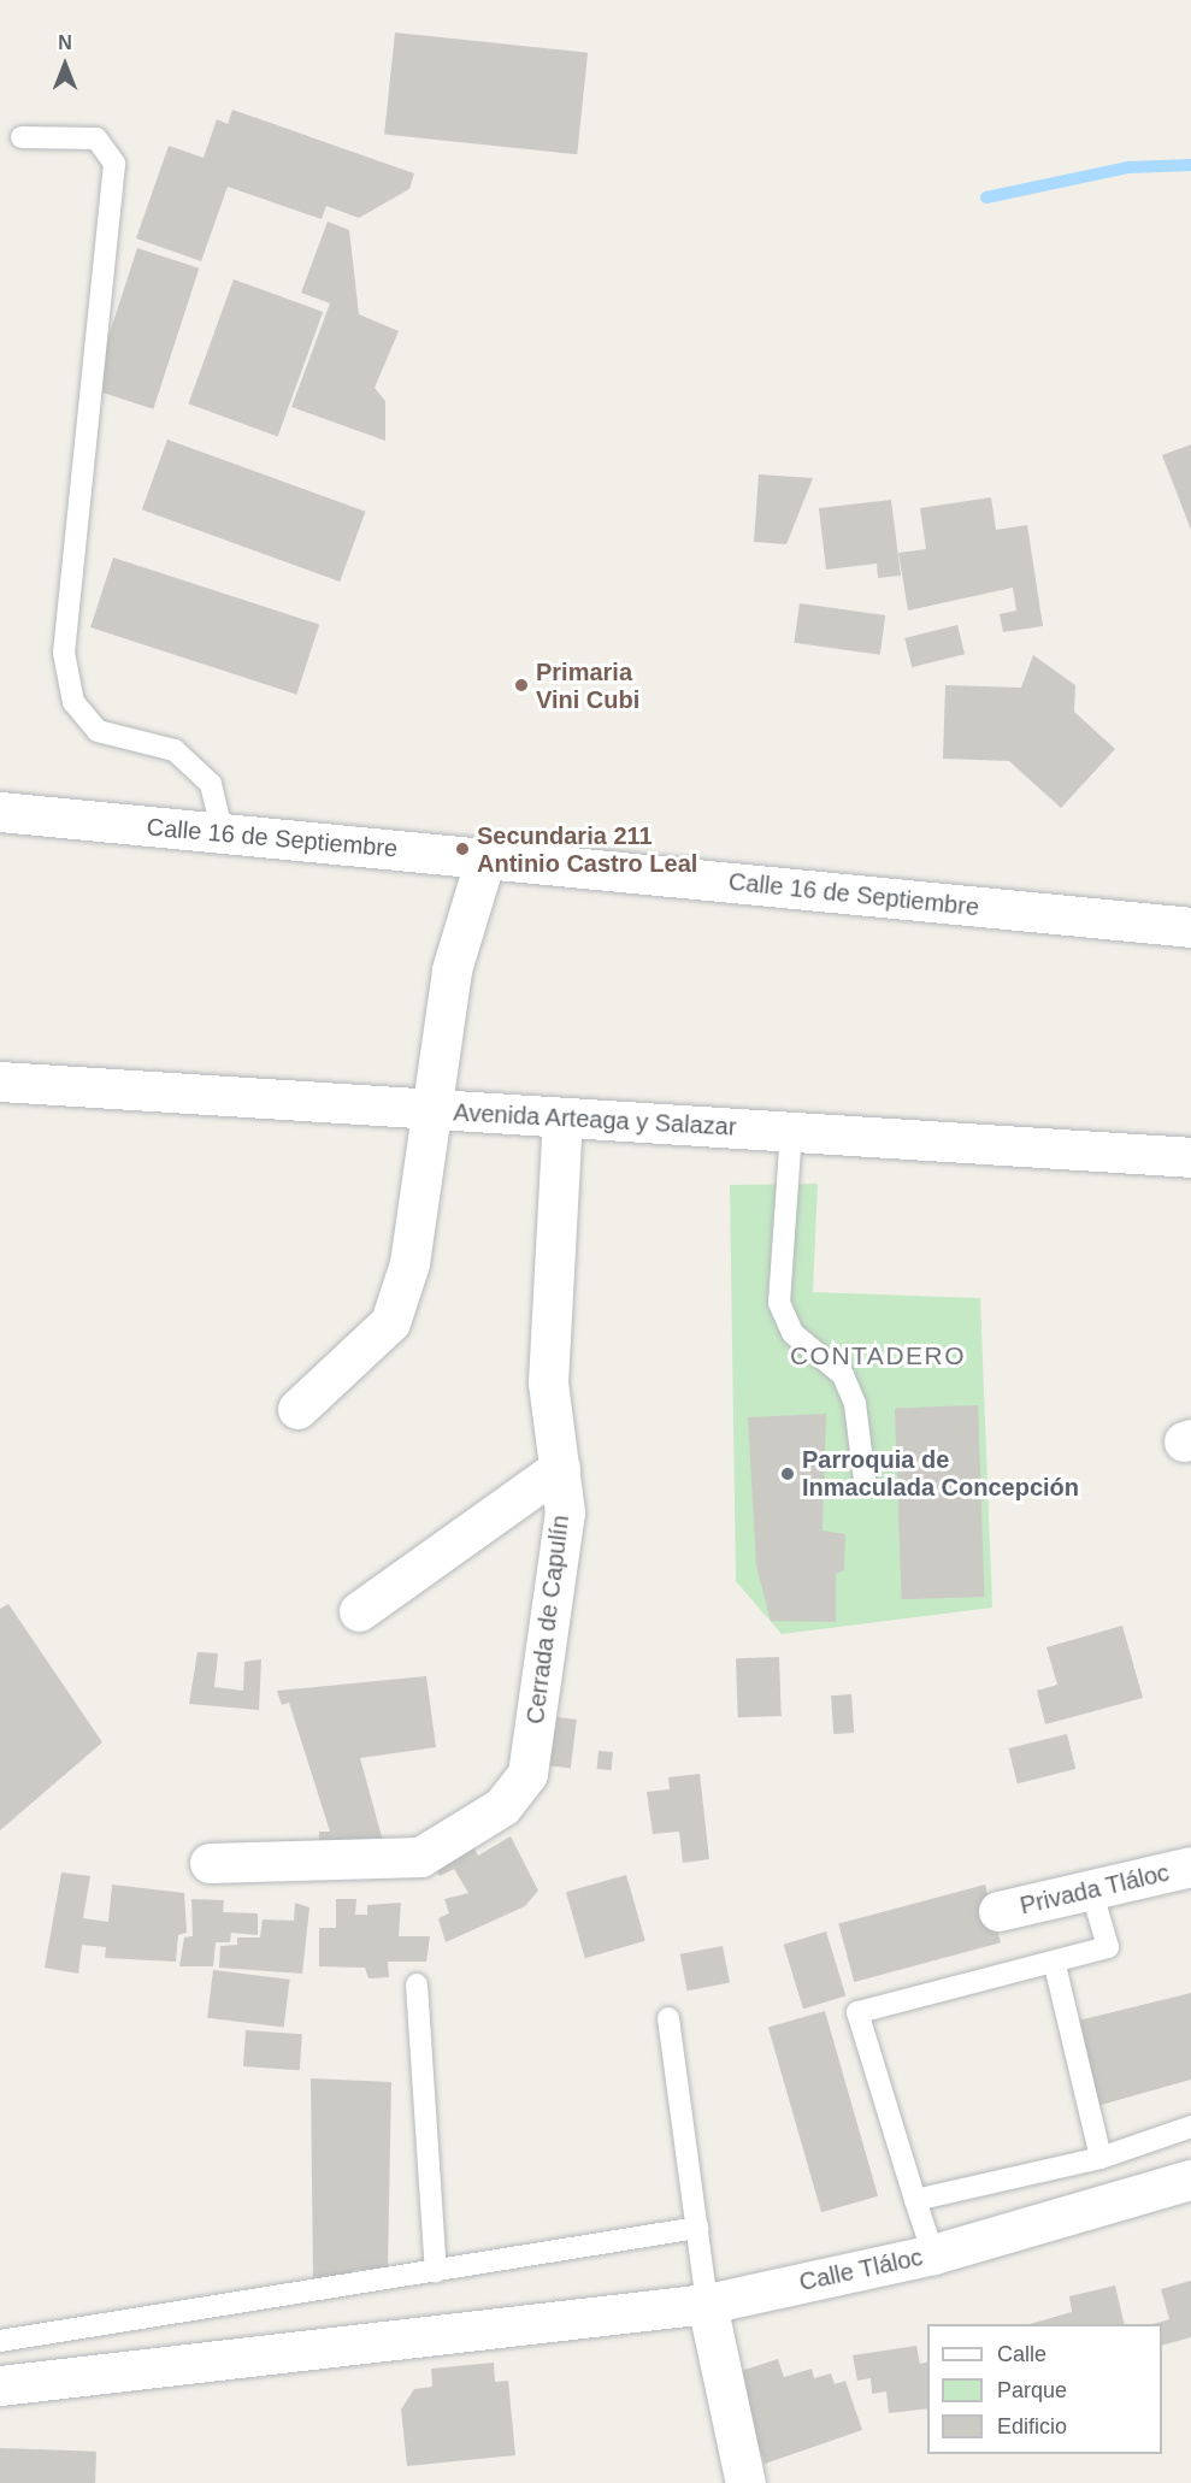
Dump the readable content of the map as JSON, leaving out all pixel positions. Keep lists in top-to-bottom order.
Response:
{
  "streets": {
    "street": [
      "Calle 16 de Septiembre",
      "Avenida Arteaga y Salazar",
      "Cerrada de Capulín",
      "Privada Tláloc",
      "Calle Tláloc"
    ]
  },
  "crossings": [
    ["Avenida Arteaga y Salazar", "Cerrada de Capulín"]
  ],
  "districts": ["CONTADERO"],
  "places": ["Primaria Vini Cubi", "Secundaria 211 Antinio Castro Leal", "Parroquia de Inmaculada Concepción"],
  "legend": ["Calle", "Parque", "Edificio"],
  "north": "top"
}
